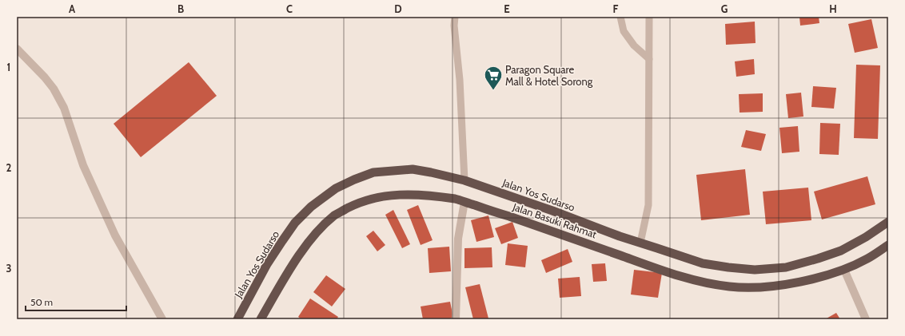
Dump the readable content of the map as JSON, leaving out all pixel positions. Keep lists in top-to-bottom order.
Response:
{
  "streets": {
    "highway": ["Jalan Yos Sudarso", "Jalan Basuki Rahmat"]
  },
  "places": {
    "supermarket": ["Paragon Square Mall & Hotel Sorong"]
  },
  "scale_bar": "50 m",
  "grid": {
    "columns": [
      "A",
      "B",
      "C",
      "D",
      "E",
      "F",
      "G",
      "H"
    ],
    "rows": ["1", "2", "3"]
  }
}
